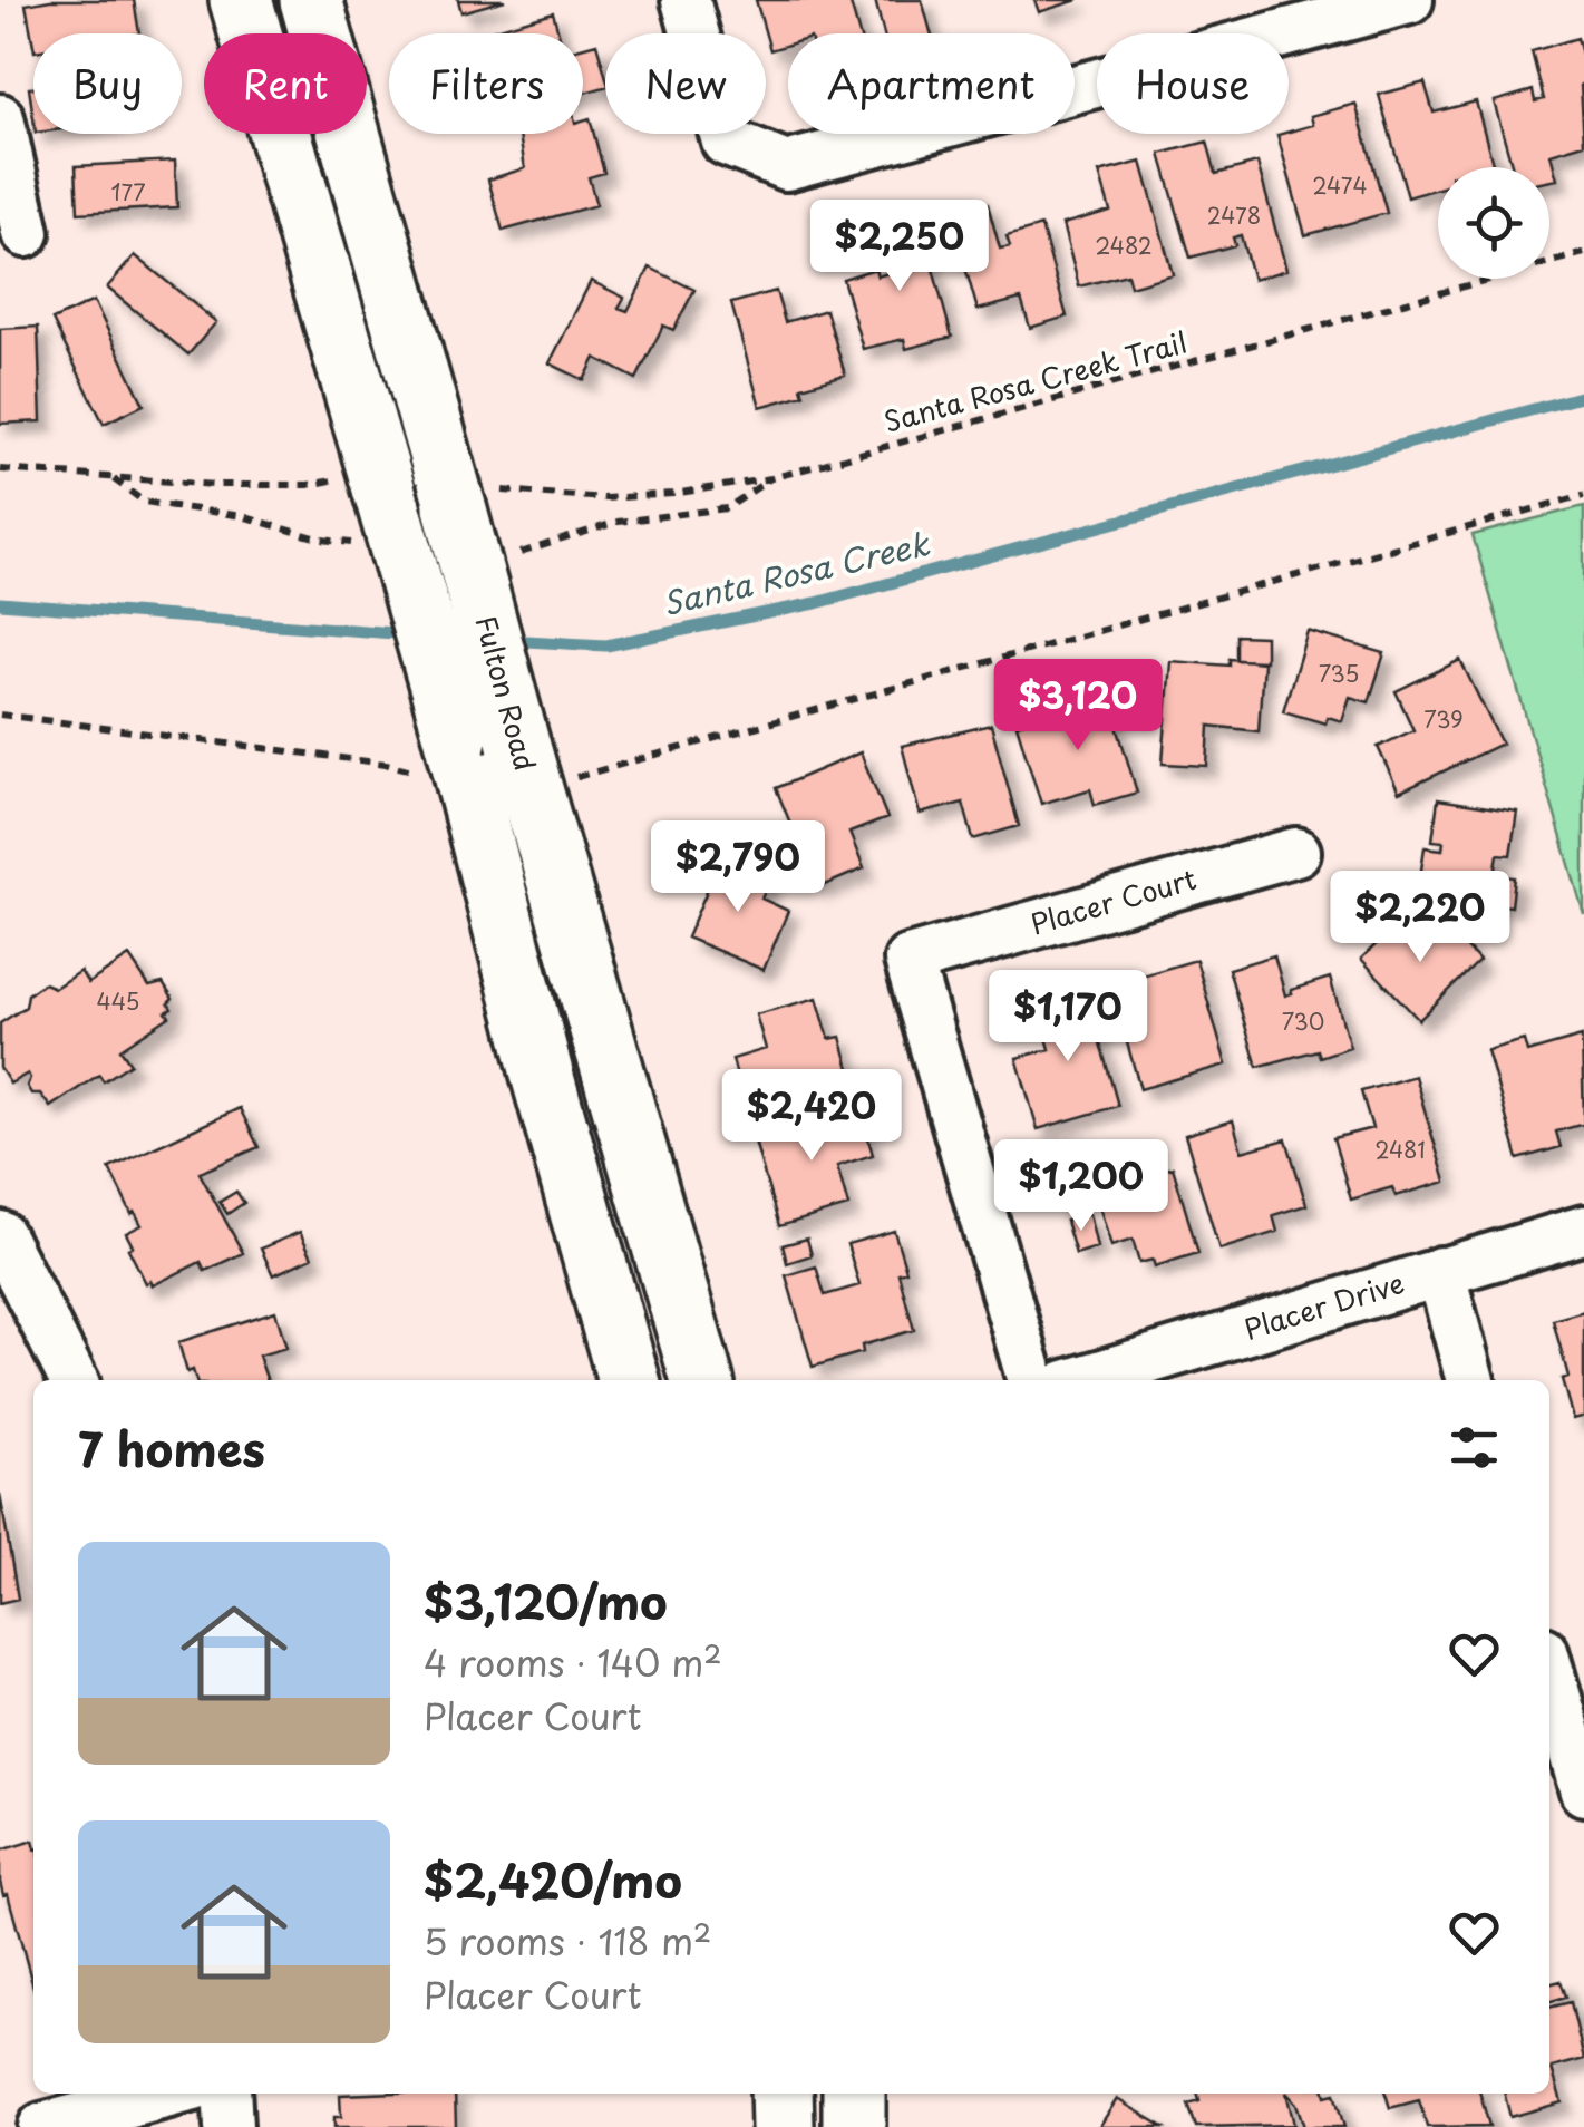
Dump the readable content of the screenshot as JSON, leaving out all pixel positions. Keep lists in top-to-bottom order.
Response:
{
  "streets": {
    "main road": ["Fulton Road"],
    "street": ["Placer Court", "Placer Drive"],
    "path": ["Santa Rosa Creek Trail"]
  },
  "crossings": [
    ["Santa Rosa Creek Trail", "Fulton Road"]
  ],
  "water": ["Santa Rosa Creek"],
  "house_numbers": [
    "2474",
    "177",
    "2478",
    "2482",
    "735",
    "739",
    "445",
    "730",
    "2481"
  ],
  "page": {
    "chip": [
      "Buy",
      "Rent",
      "Filters",
      "New",
      "Apartment",
      "House"
    ],
    "price": [
      "$2,250",
      "$3,120",
      "$2,790",
      "$2,220",
      "$1,170",
      "$2,420",
      "$1,200"
    ],
    "heading": "7 homes",
    "list": [
      {
        "name": "$3,120/mo",
        "note": "4 rooms · 140 m² · Placer Court"
      },
      {
        "name": "$2,420/mo",
        "note": "5 rooms · 118 m² · Placer Court"
      }
    ]
  }
}
